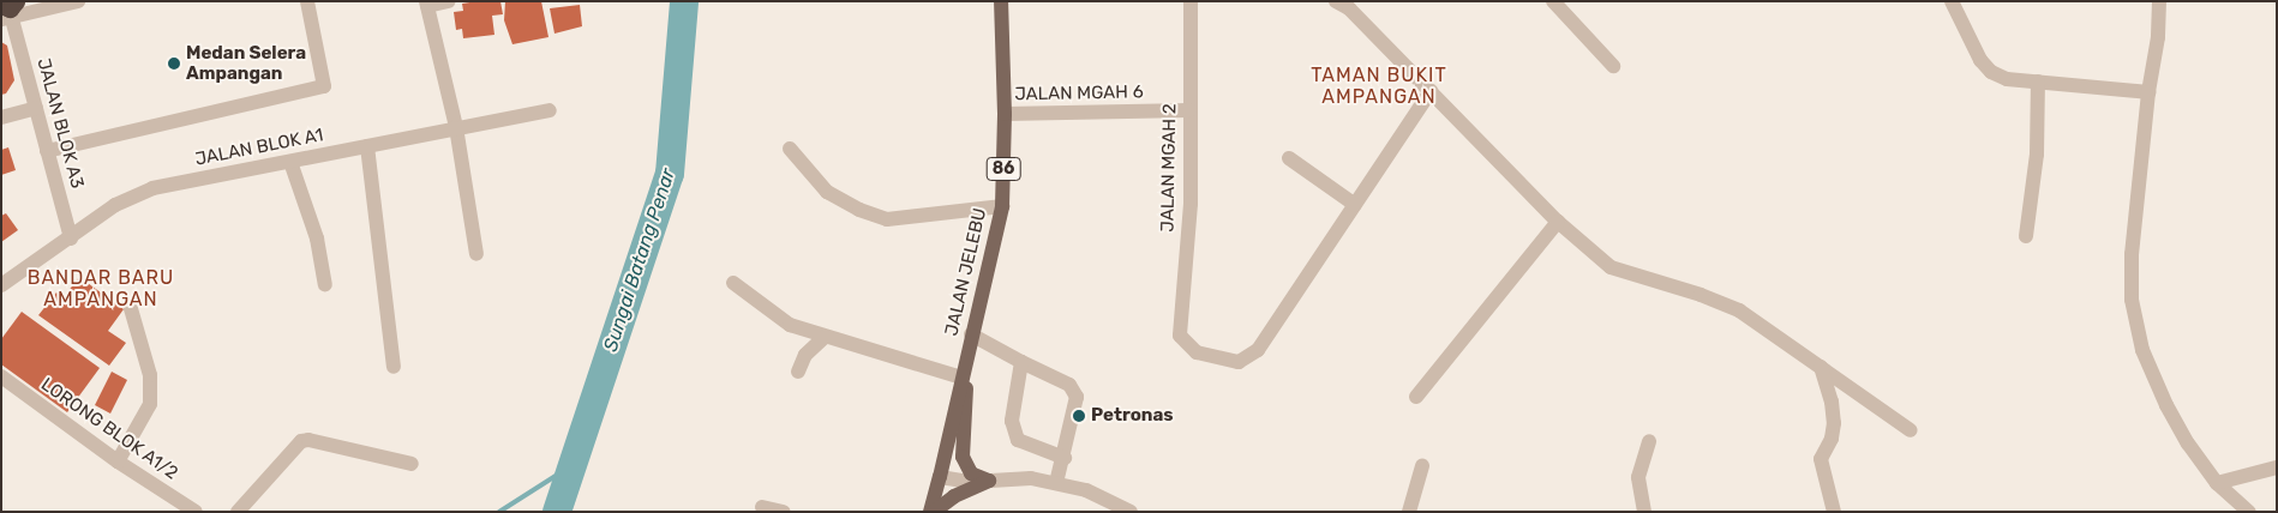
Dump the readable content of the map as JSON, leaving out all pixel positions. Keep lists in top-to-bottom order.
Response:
{
  "streets": {
    "main road": ["86", "JALAN JELEBU"],
    "street": [
      "JALAN MGAH 6",
      "JALAN BLOK A3",
      "JALAN BLOK A1",
      "JALAN MGAH 2",
      "LORONG BLOK A1/2"
    ]
  },
  "crossings": [
    ["JALAN MGAH 6", "JALAN MGAH 2"],
    ["JALAN MGAH 6", "JALAN JELEBU"],
    ["JALAN BLOK A3", "JALAN BLOK A1"]
  ],
  "districts": ["TAMAN BUKIT AMPANGAN", "BANDAR BARU AMPANGAN"],
  "water": ["Sungai Batang Penar"],
  "places": ["Medan Selera Ampangan", "Petronas"]
}
